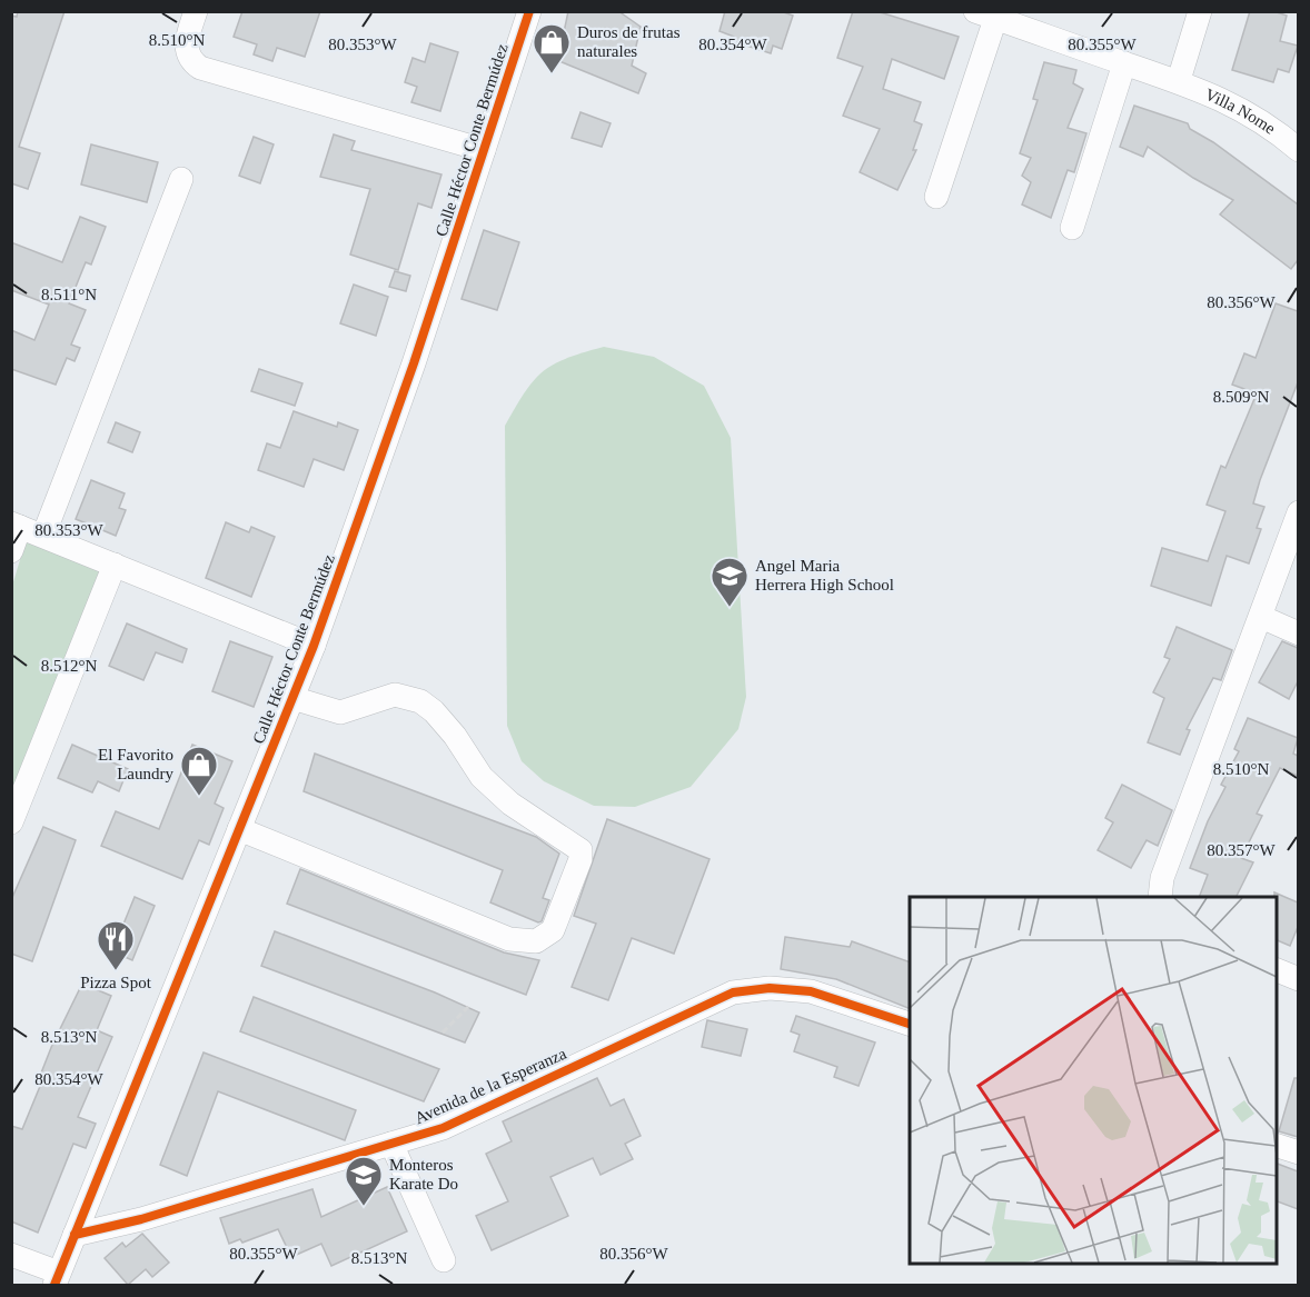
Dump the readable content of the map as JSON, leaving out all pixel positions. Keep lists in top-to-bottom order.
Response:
{
  "streets": {
    "street": ["Villa Nome", "Calle Héctor Conte Bermúdez", "Avenida de la Esperanza"]
  },
  "crossings": [
    ["Calle Héctor Conte Bermúdez", "Avenida de la Esperanza"]
  ],
  "places": {
    "shop": ["Duros de frutas naturales", "El Favorito Laundry"],
    "school or university": ["Angel Maria Herrera High School", "Monteros Karate Do"],
    "restaurant": ["Pizza Spot"]
  },
  "coordinates": [
    "8.510°N",
    "80.353°W",
    "80.354°W",
    "80.355°W",
    "8.511°N",
    "80.356°W",
    "8.509°N",
    "8.512°N",
    "80.357°W",
    "8.513°N"
  ]
}
